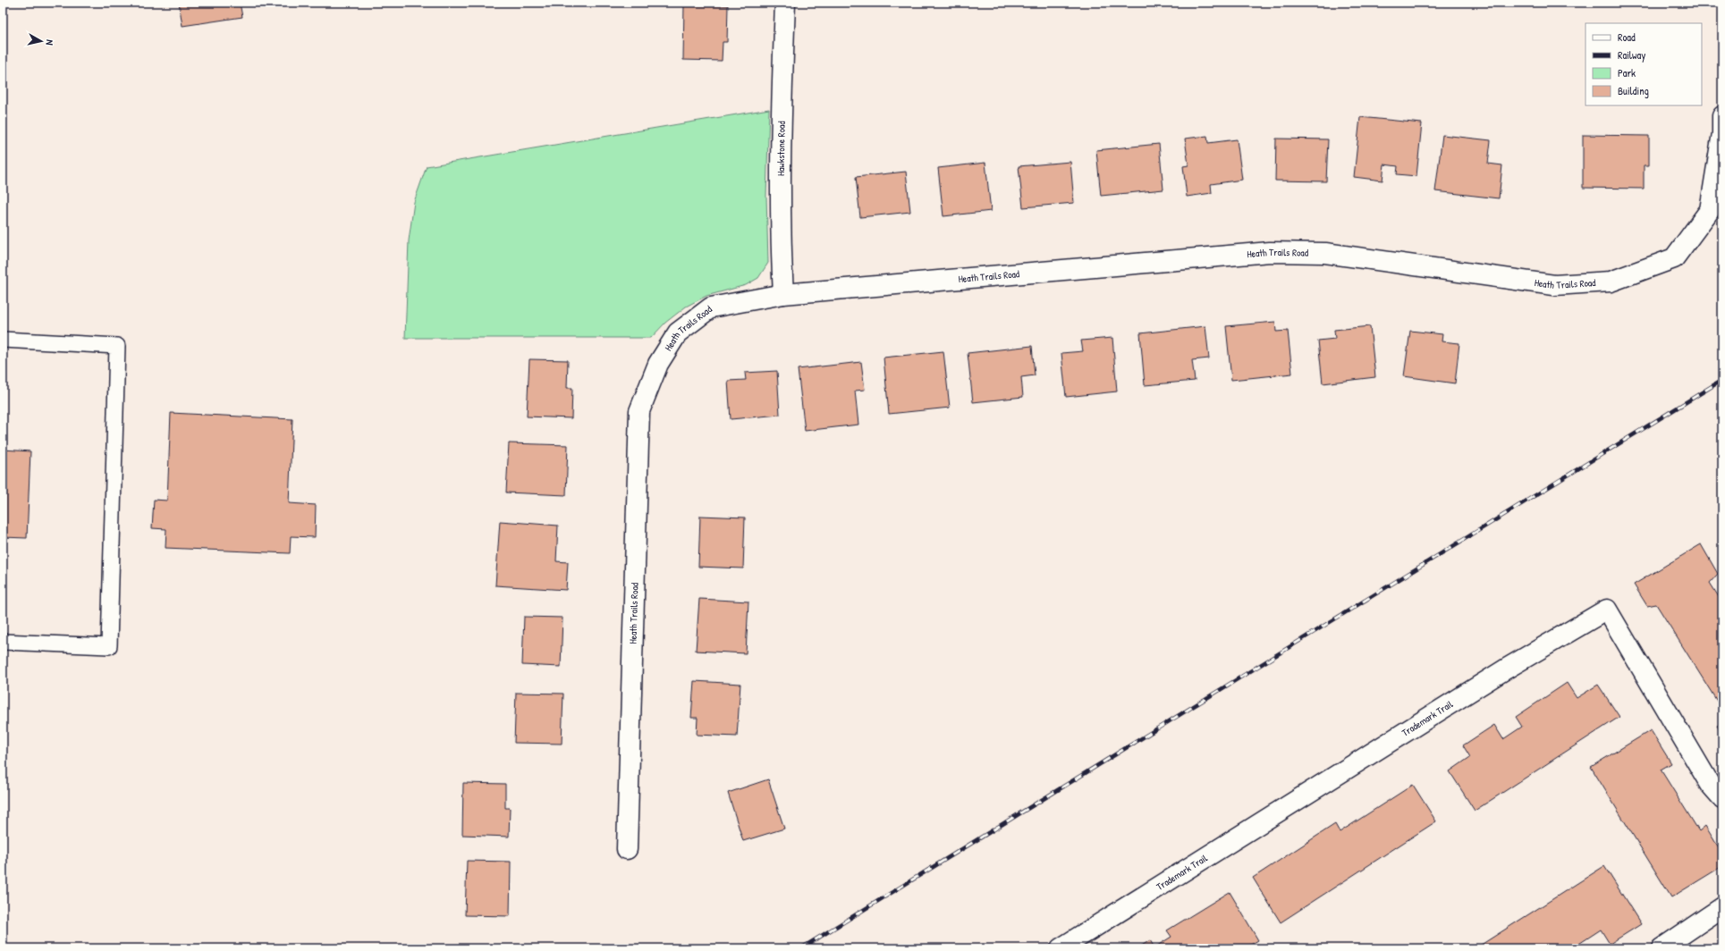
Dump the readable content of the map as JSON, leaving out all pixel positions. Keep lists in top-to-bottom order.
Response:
{
  "streets": {
    "street": ["Hawkstone Road", "Heath Trails Road", "Trademark Trail"]
  },
  "crossings": [
    ["Hawkstone Road", "Heath Trails Road"]
  ],
  "legend": [
    "Road",
    "Railway",
    "Park",
    "Building"
  ],
  "north": "right"
}
